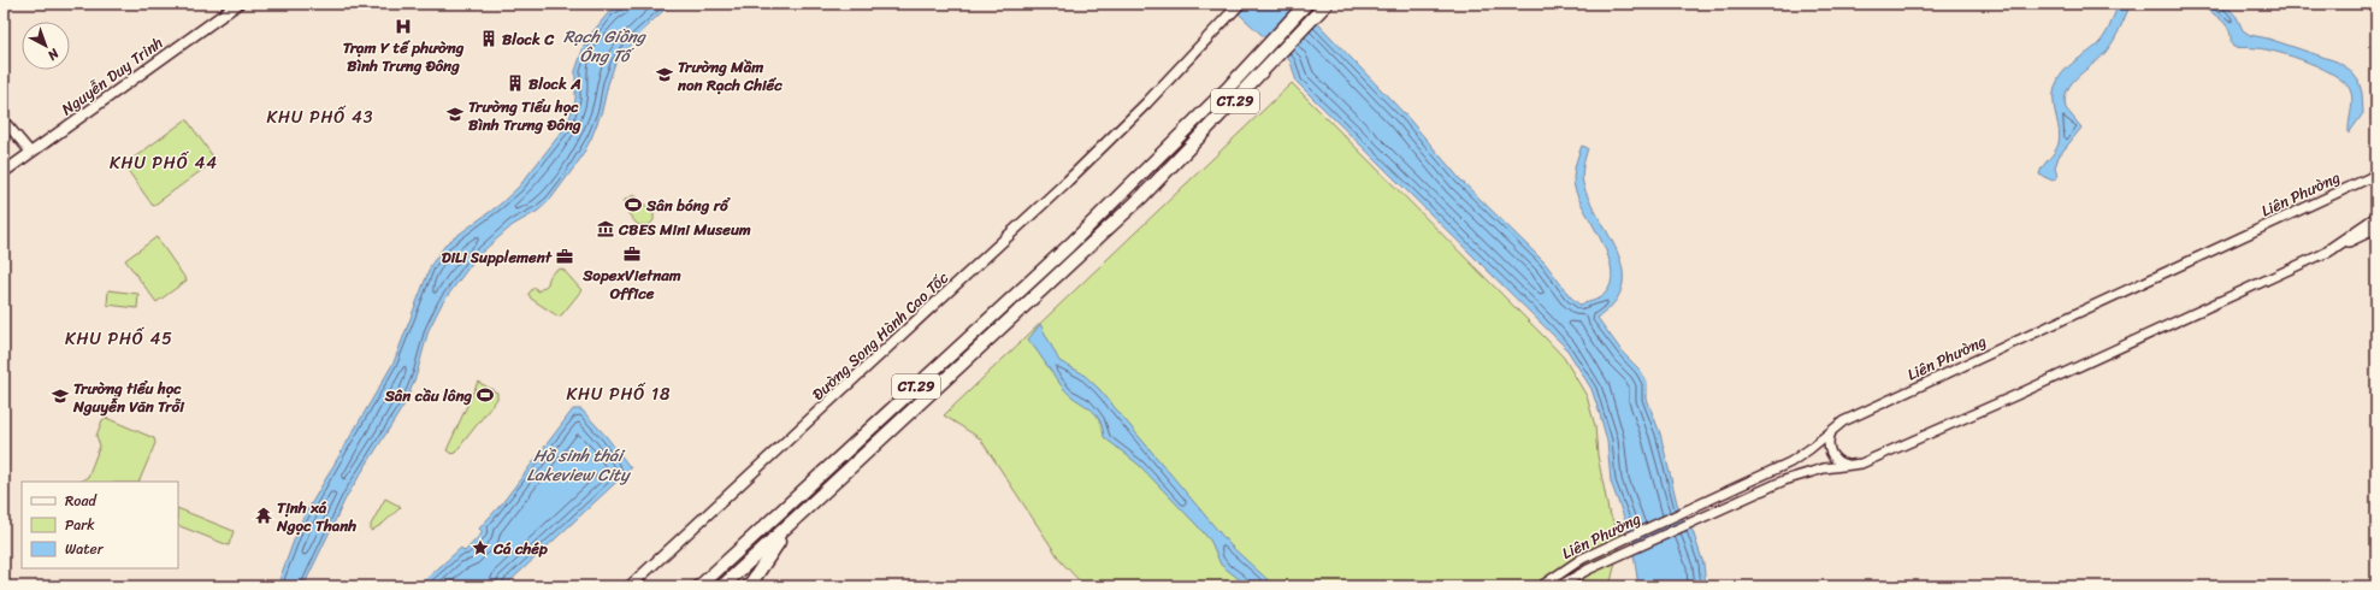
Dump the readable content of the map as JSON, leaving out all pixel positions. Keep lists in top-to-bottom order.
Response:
{
  "streets": {
    "highway": ["CT.29"],
    "main road": ["Nguyễn Duy Trinh", "Đường Song Hành Cao Tốc"],
    "street": ["Liên Phường"]
  },
  "districts": [
    "KHU PHỐ 43",
    "KHU PHỐ 44",
    "KHU PHỐ 45",
    "KHU PHỐ 18"
  ],
  "water": ["Rạch Giồng Ông Tố", "Hồ sinh thái Lakeview City"],
  "places": {
    "hospital": ["Trạm Y tế phường Bình Trưng Đông"],
    "building": ["Block C", "Block A"],
    "school or university": ["Trường Mầm non Rạch Chiếc", "Trường Tiểu học Bình Trưng Đông", "Trường tiểu học Nguyễn Văn Trỗi"],
    "sports": ["Sân bóng rổ", "Sân cầu lông"],
    "museum": ["CBES Mini Museum"],
    "office": ["SopexVietnam Office", "DiLi Supplement"],
    "temple": ["Tịnh xá Ngọc Thanh"],
    "place": ["Cá chép"]
  },
  "legend": ["Road", "Park", "Water"],
  "north": "bottom right"
}
